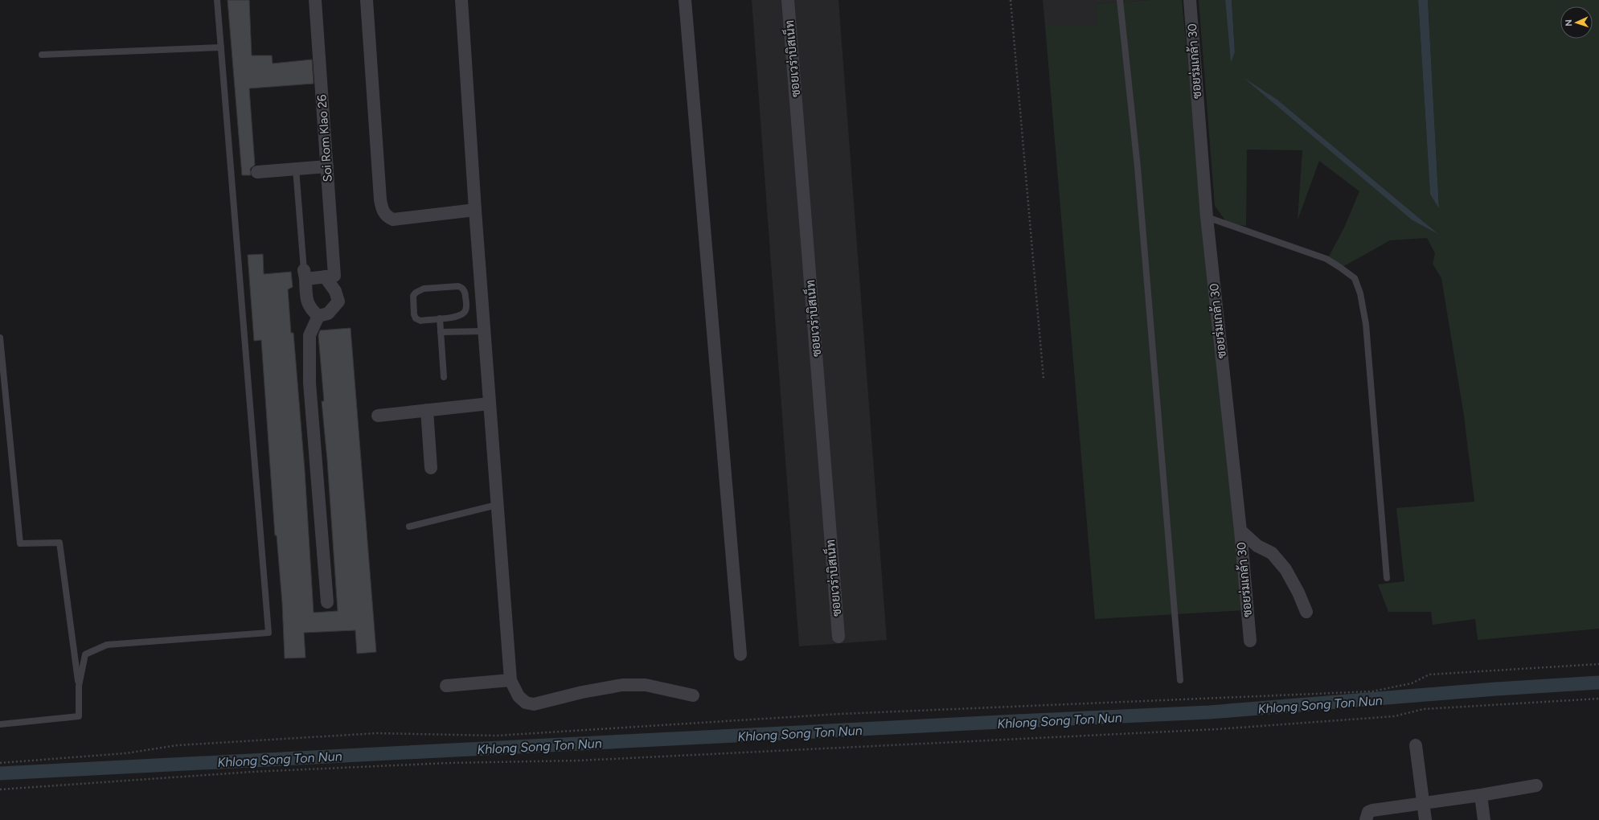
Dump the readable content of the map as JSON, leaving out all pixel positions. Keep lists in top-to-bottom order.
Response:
{
  "streets": {
    "street": ["ซอยเวร่าบิสเน็ท", "ซอยร่มเกล้า 30", "Soi Rom Klao 26"]
  },
  "water": ["Khlong Song Ton Nun"],
  "north": "left"
}
